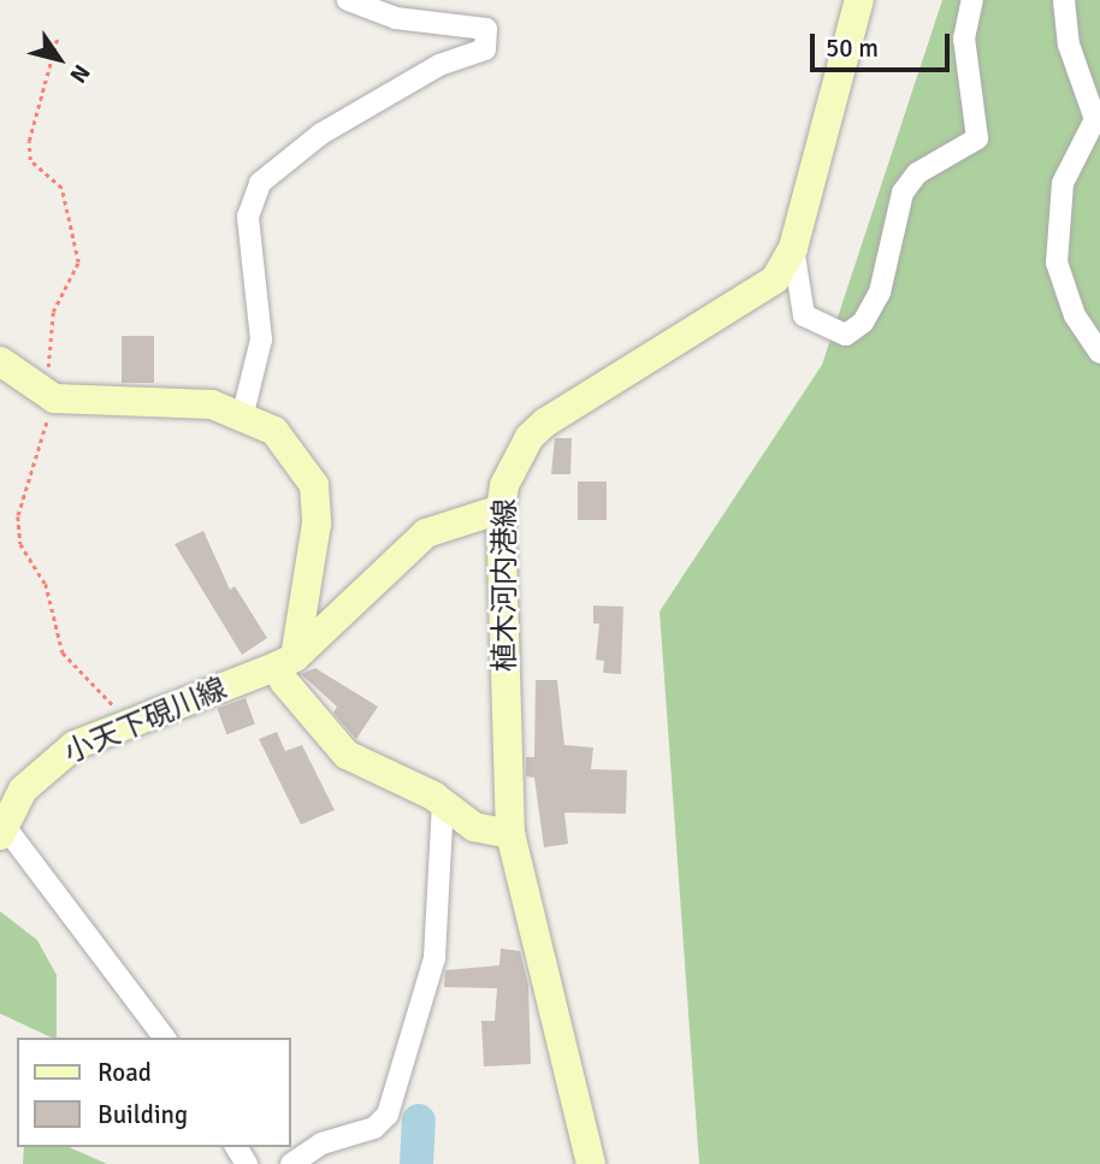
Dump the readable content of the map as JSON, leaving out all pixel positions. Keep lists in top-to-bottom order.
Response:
{
  "streets": {
    "main road": ["植木河内港線", "小天下硯川線"]
  },
  "legend": ["Road", "Building"],
  "scale_bar": "50 m",
  "north": "bottom right"
}
